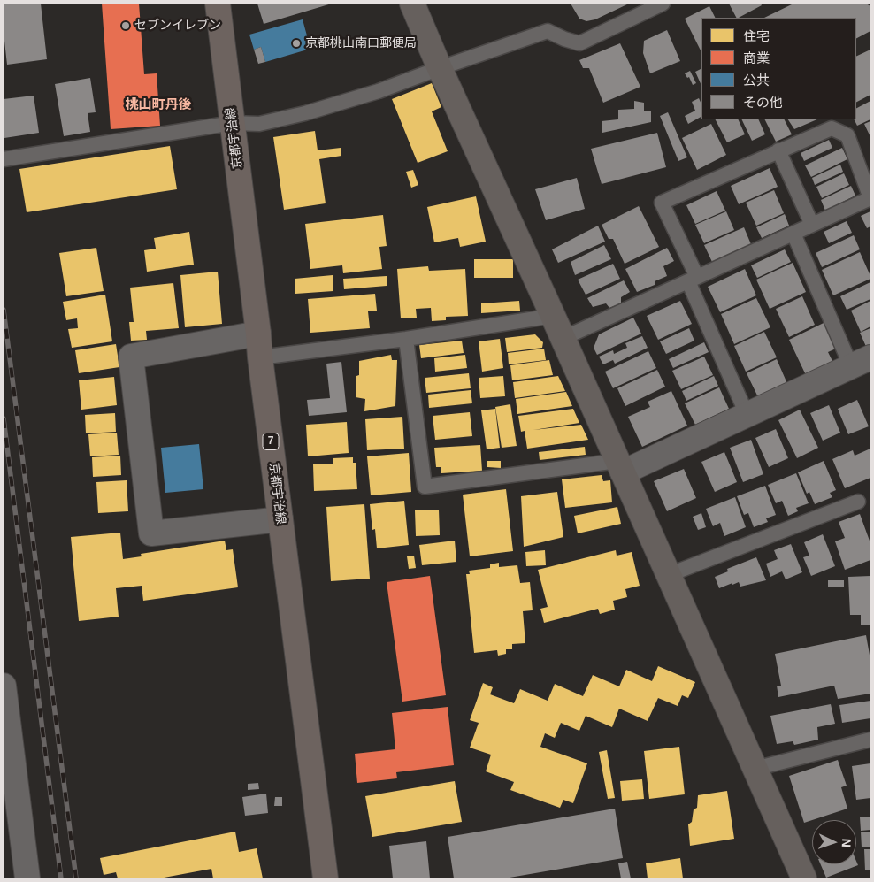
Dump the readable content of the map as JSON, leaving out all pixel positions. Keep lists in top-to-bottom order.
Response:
{
  "streets": {
    "main road": ["京都宇治線", "7"]
  },
  "districts": ["桃山町丹後"],
  "places": ["セブンイレブン", "京都桃山南口郵便局"],
  "legend": [
    "住宅",
    "商業",
    "公共",
    "その他"
  ],
  "north": "right"
}
